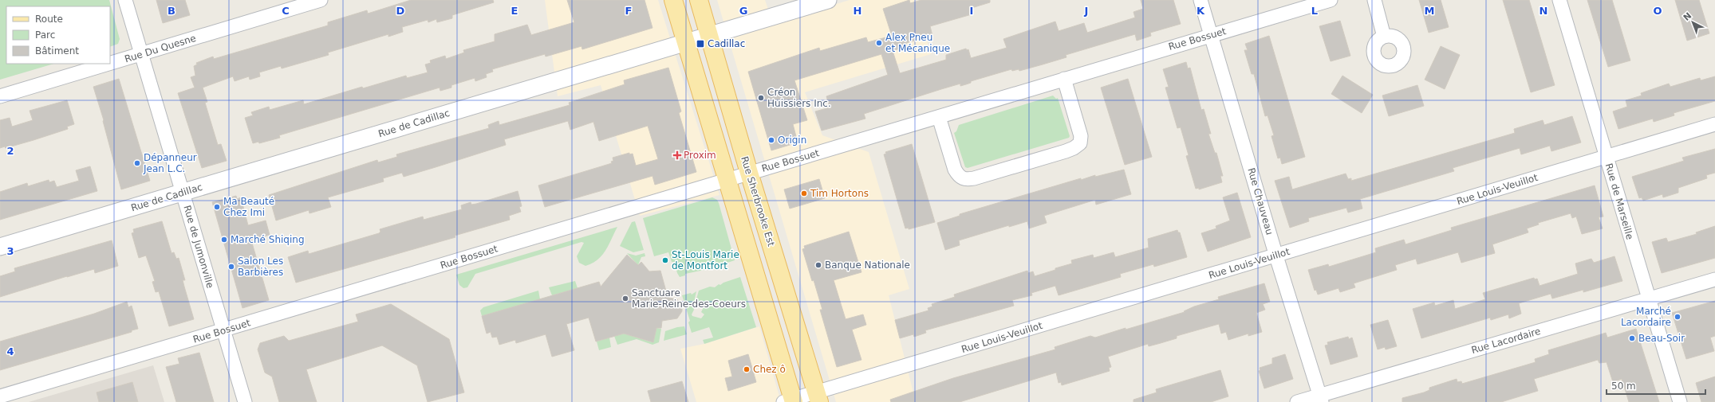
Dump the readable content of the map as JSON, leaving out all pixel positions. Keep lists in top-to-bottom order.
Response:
{
  "streets": {
    "main road": ["Rue Sherbrooke Est"],
    "street": [
      "Rue Bossuet",
      "Rue Du Quesne",
      "Rue de Cadillac",
      "Rue Louis-Veuillot",
      "Rue Chauveau",
      "Rue de Marseille",
      "Rue de Jumonville",
      "Rue Lacordaire"
    ]
  },
  "crossings": [
    ["Rue Bossuet", "Rue Sherbrooke Est"],
    ["Rue Bossuet", "Rue Chauveau"],
    ["Rue Bossuet", "Rue de Jumonville"],
    ["Rue Du Quesne", "Rue de Jumonville"],
    ["Rue de Cadillac", "Rue Sherbrooke Est"],
    ["Rue de Cadillac", "Rue de Jumonville"],
    ["Rue Louis-Veuillot", "Rue Sherbrooke Est"],
    ["Rue Louis-Veuillot", "Rue Chauveau"],
    ["Rue Louis-Veuillot", "Rue de Marseille"],
    ["Rue Chauveau", "Rue Lacordaire"],
    ["Rue de Marseille", "Rue Lacordaire"]
  ],
  "places": {
    "other": [
      "Alex Pneu et Mécanique",
      "Créon Huissiers Inc.",
      "Origin",
      "Dépanneur Jean L.C.",
      "Tim Hortons",
      "Ma Beauté Chez Imi",
      "Marché Shiqing",
      "St-Louis Marie de Montfort",
      "Banque Nationale",
      "Salon Les Barbières",
      "Sanctuare Marie-Reine-des-Coeurs",
      "Marché Lacordaire",
      "Beau-Soir",
      "Chez ô"
    ],
    "transit": ["Cadillac"],
    "health": ["Proxim"]
  },
  "legend": ["Route", "Parc", "Bâtiment"],
  "scale_bar": "50 m",
  "north": "top left",
  "grid": {
    "columns": [
      "B",
      "C",
      "D",
      "E",
      "F",
      "G",
      "H",
      "I",
      "J",
      "K",
      "L",
      "M",
      "N",
      "O"
    ],
    "rows": ["2", "3", "4"]
  }
}
